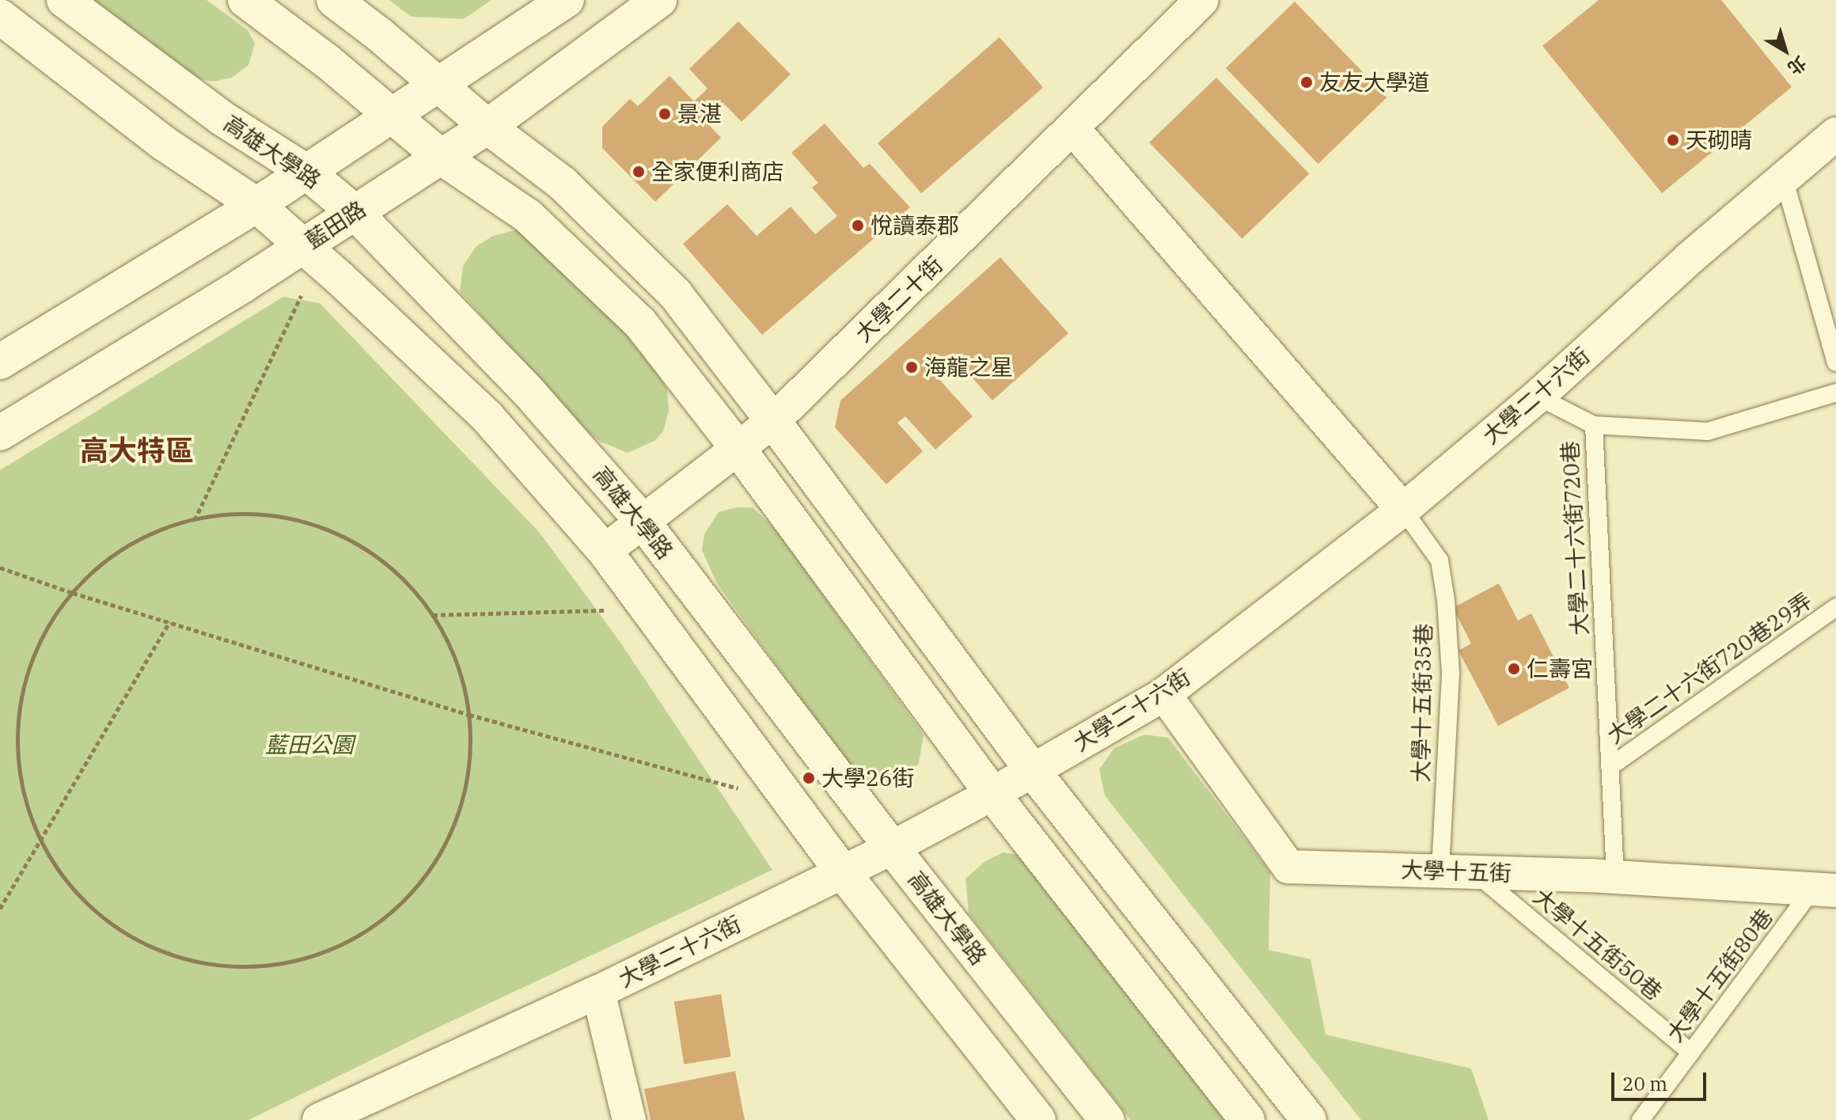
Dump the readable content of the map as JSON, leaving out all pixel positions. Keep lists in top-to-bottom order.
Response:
{
  "streets": {
    "street": [
      "高雄大學路",
      "藍田路",
      "大學二十街",
      "大學二十六街",
      "大學十五街"
    ],
    "lane": [
      "大學二十六街720巷",
      "大學二十六街720巷29弄",
      "大學十五街35巷",
      "大學十五街50巷",
      "大學十五街80巷"
    ]
  },
  "crossings": [
    ["高雄大學路", "藍田路"],
    ["高雄大學路", "大學二十街"],
    ["高雄大學路", "大學二十六街"],
    ["大學二十六街", "大學十五街35巷"],
    ["大學二十六街", "大學十五街"],
    ["大學二十六街720巷", "大學二十六街720巷29弄"],
    ["大學二十六街720巷", "大學十五街"],
    ["大學十五街35巷", "大學十五街"],
    ["大學十五街", "大學十五街50巷"],
    ["大學十五街", "大學十五街80巷"],
    ["大學十五街50巷", "大學十五街80巷"]
  ],
  "districts": ["高大特區"],
  "parks": ["藍田公園"],
  "places": [
    "友友大學道",
    "景湛",
    "天砌晴",
    "全家便利商店",
    "悅讀泰郡",
    "海龍之星",
    "仁壽宮",
    "大學26街"
  ],
  "scale_bar": "20 m",
  "north": "bottom right"
}
